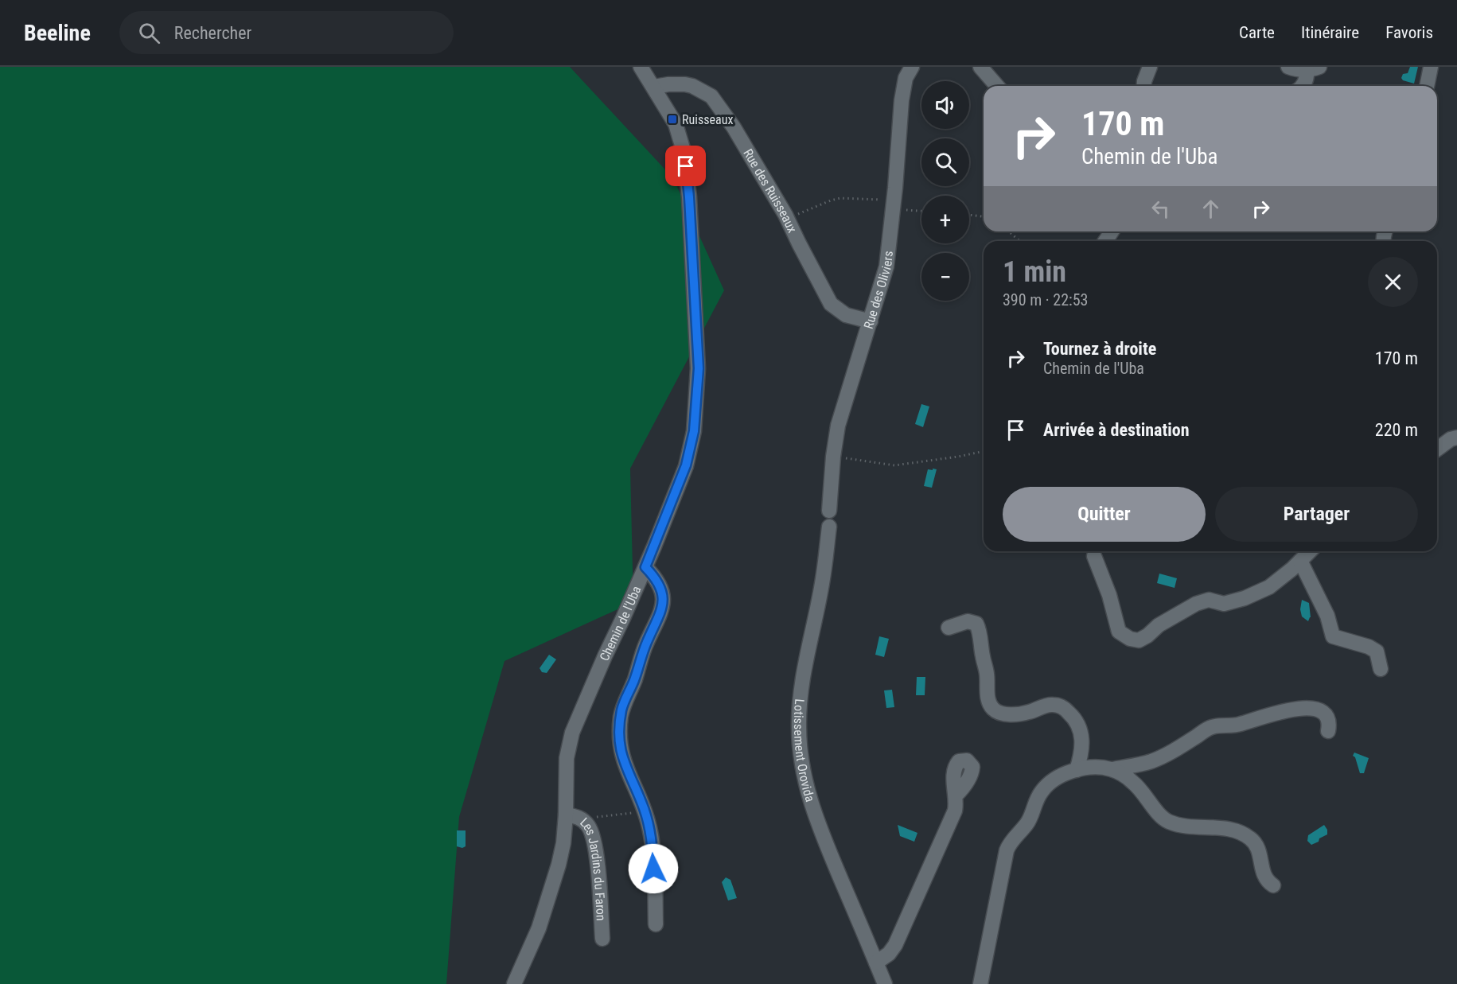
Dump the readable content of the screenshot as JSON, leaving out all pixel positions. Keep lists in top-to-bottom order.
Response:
{
  "streets": {
    "street": [
      "Rue des Ruisseaux",
      "Rue des Oliviers",
      "Chemin de l'Uba",
      "Lotissement Orovida",
      "Les Jardins du Faron"
    ]
  },
  "crossings": [
    ["Rue des Ruisseaux", "Rue des Oliviers"],
    ["Rue des Ruisseaux", "Chemin de l'Uba"],
    ["Chemin de l'Uba", "Les Jardins du Faron"]
  ],
  "places": {
    "transit": ["Ruisseaux"]
  },
  "page": {
    "header": "Beeline",
    "search": "Rechercher",
    "nav": ["Carte", "Itinéraire", "Favoris"],
    "map_buttons": ["+", "−"],
    "turn": ["170 m", "Chemin de l'Uba"],
    "heading": ["1 min", "390 m · 22:53"],
    "list": [
      {
        "name": "Tournez à droite",
        "note": "Chemin de l'Uba",
        "value": "170 m"
      },
      {
        "name": "Arrivée à destination",
        "value": "220 m"
      }
    ],
    "buttons": ["Quitter", "Partager"]
  }
}
